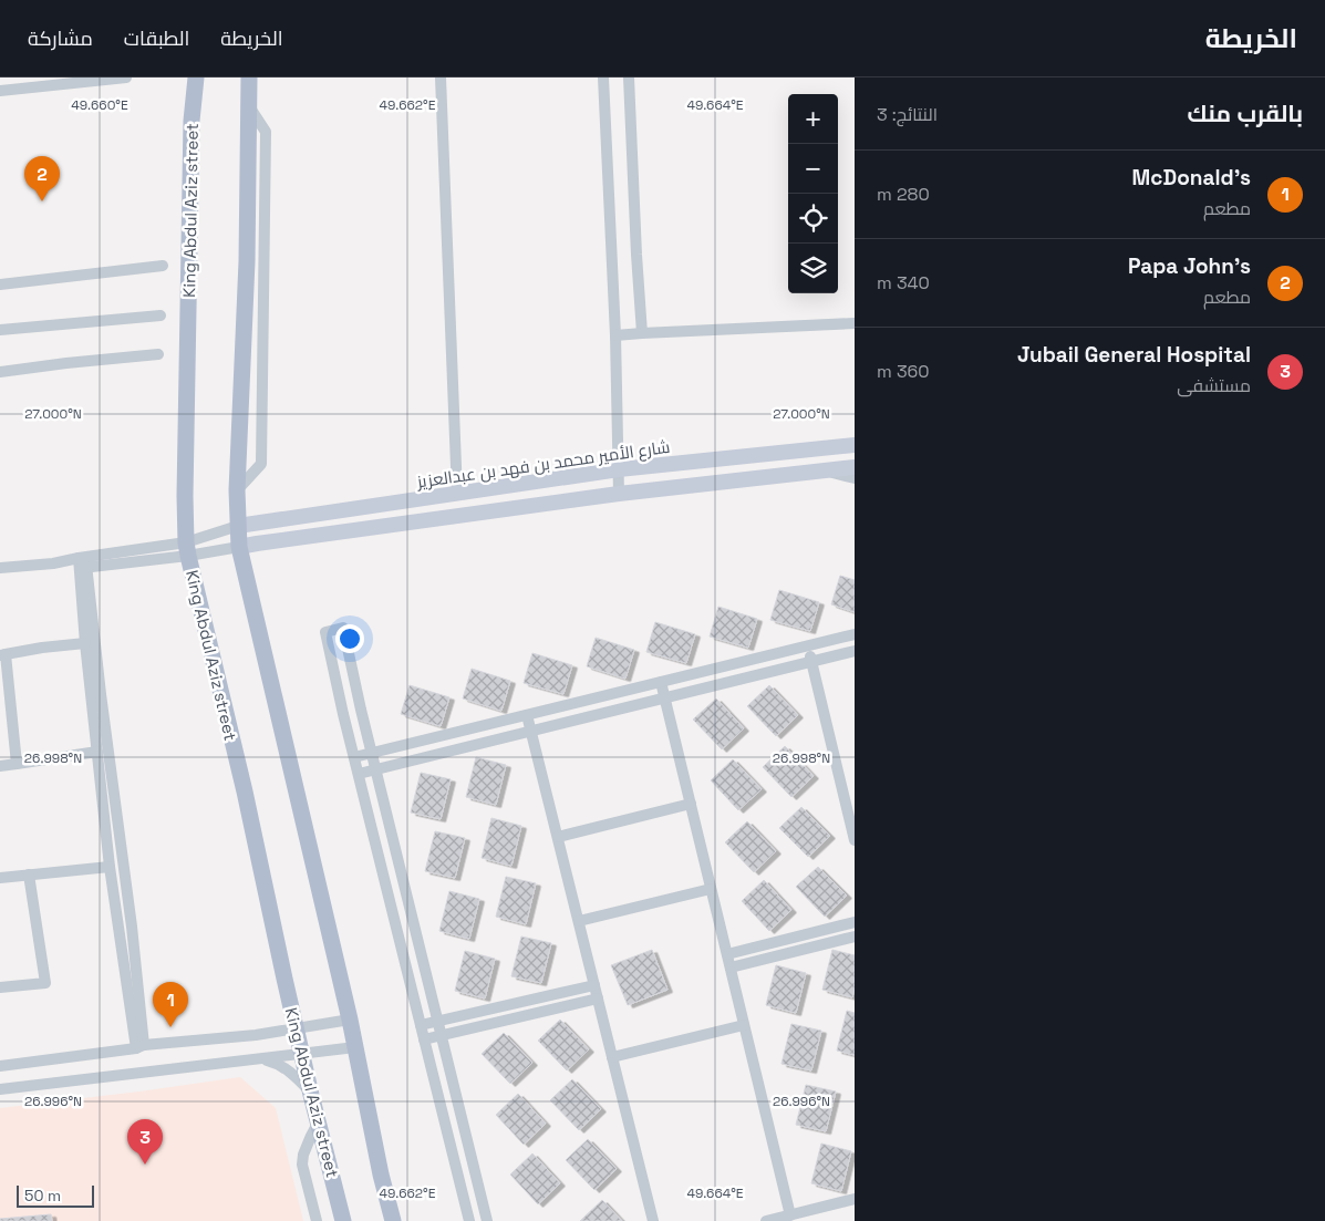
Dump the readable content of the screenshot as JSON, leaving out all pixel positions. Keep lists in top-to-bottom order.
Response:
{
  "streets": {
    "main road": ["King Abdul Aziz street", "شارع الأمير محمد بن فهد بن عبدالعزيز"]
  },
  "scale_bar": "50 m",
  "page": {
    "header": "الخريطة",
    "nav": ["الخريطة", "الطبقات", "مشاركة"],
    "heading": ["بالقرب منك", "النتائج: 3"],
    "map_buttons": ["+", "−"],
    "list": [
      {
        "mark": "1",
        "name": "McDonald's",
        "note": "مطعم",
        "value": "280 m"
      },
      {
        "mark": "2",
        "name": "Papa John's",
        "note": "مطعم",
        "value": "340 m"
      },
      {
        "mark": "3",
        "name": "Jubail General Hospital",
        "note": "مستشفى",
        "value": "360 m"
      }
    ],
    "pins": ["2", "1", "3"],
    "scale": "50 m"
  },
  "coordinates": [
    "49.660°E",
    "49.662°E",
    "49.664°E",
    "27.000°N",
    "26.998°N",
    "26.996°N"
  ]
}
